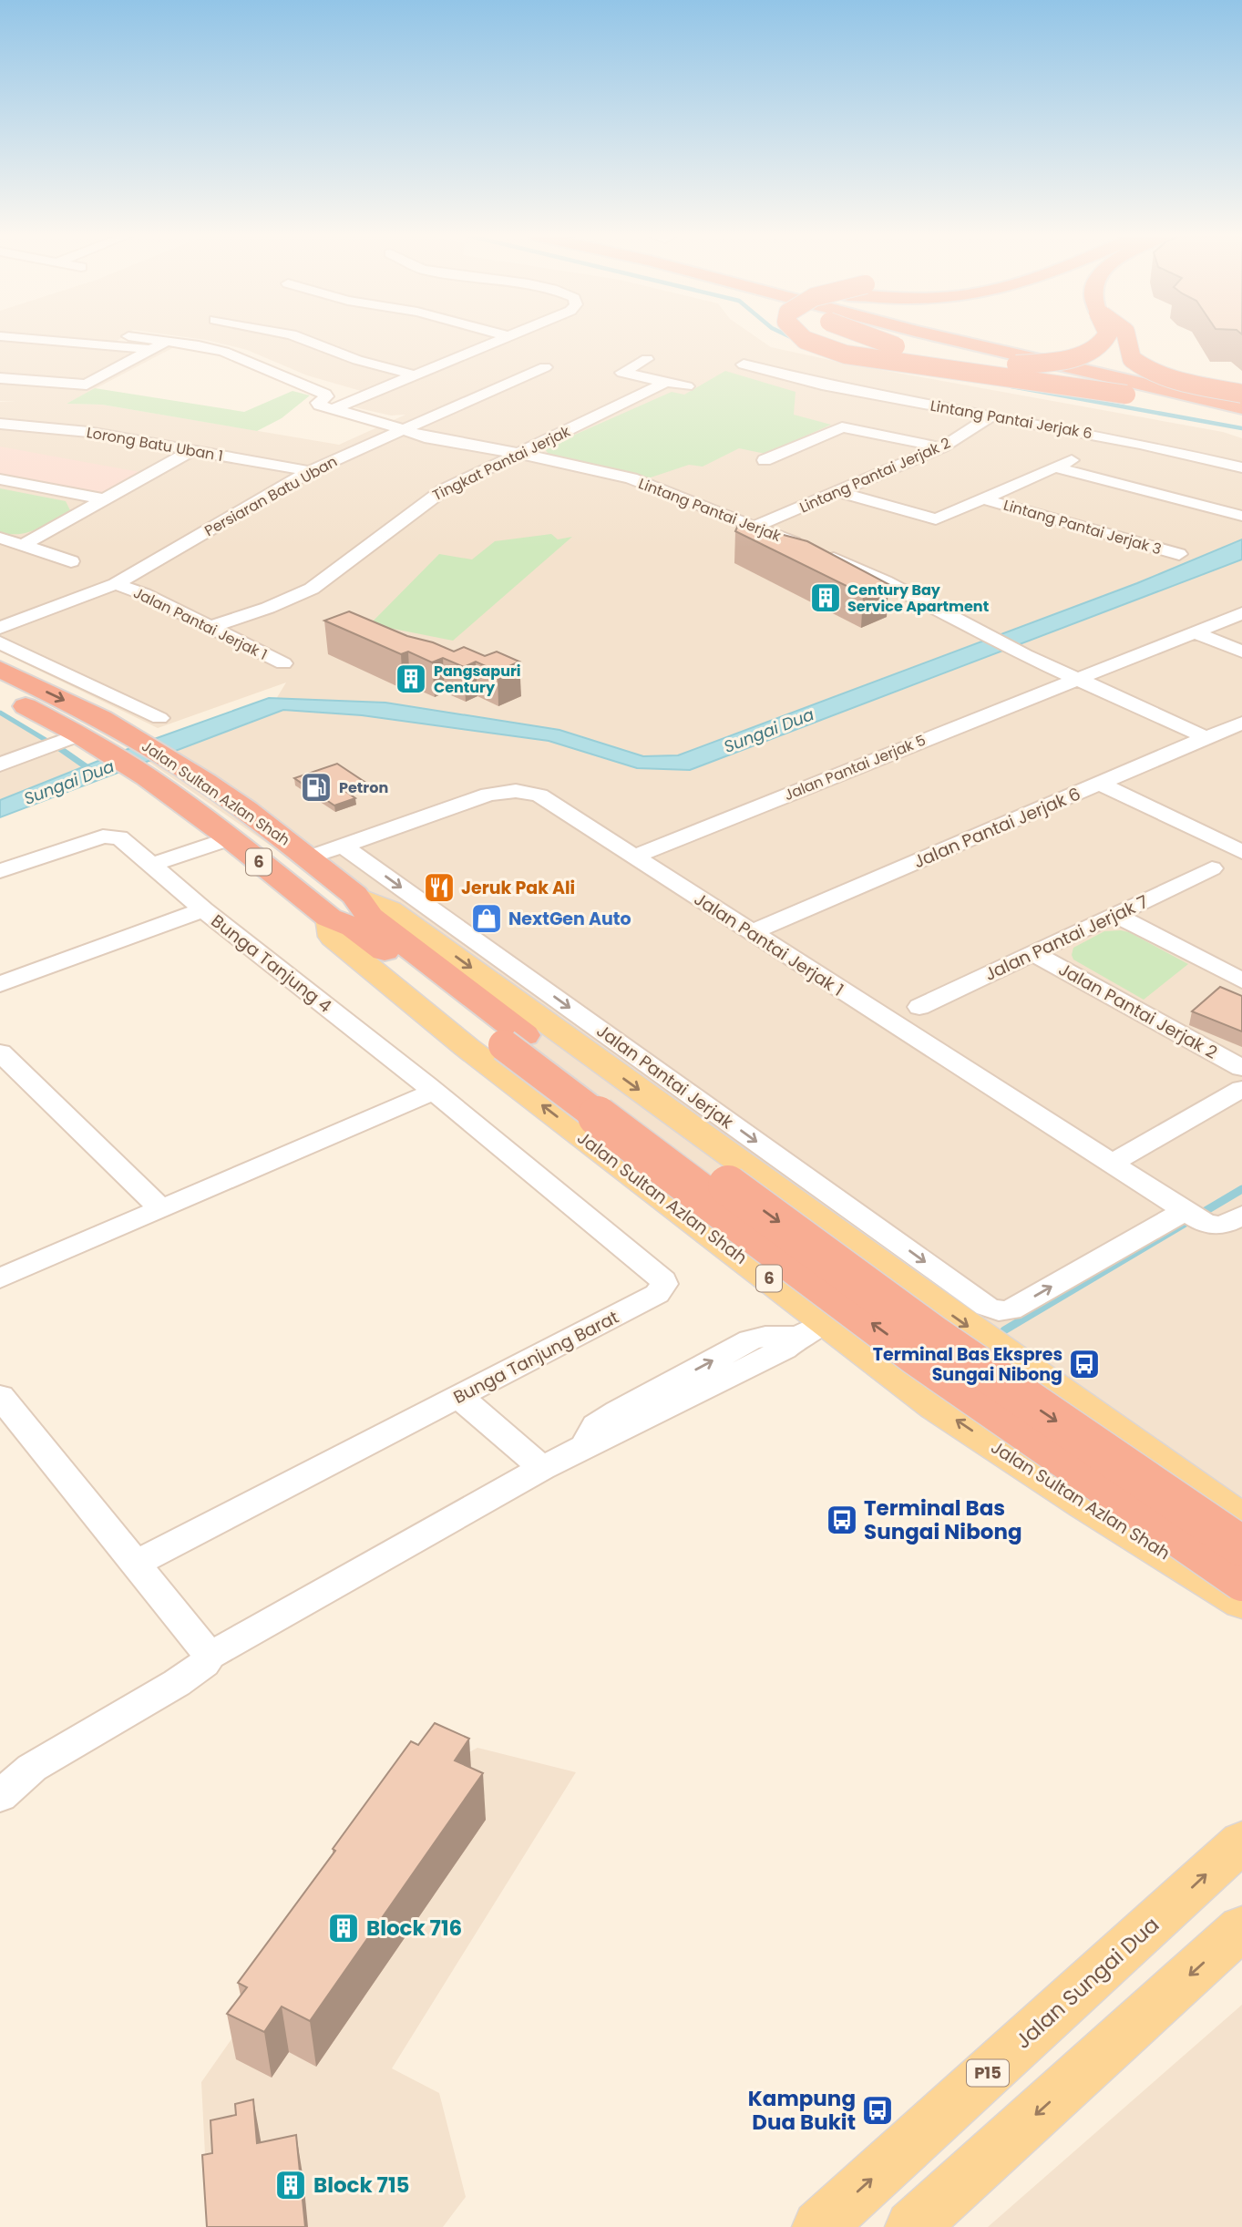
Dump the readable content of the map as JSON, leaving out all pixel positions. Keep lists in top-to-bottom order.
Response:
{
  "streets": {
    "highway": ["Jalan Sultan Azlan Shah", "6"],
    "main road": ["Jalan Sungai Dua", "P15"],
    "street": [
      "Lintang Pantai Jerjak 6",
      "Lorong Batu Uban 1",
      "Tingkat Pantai Jerjak",
      "Lintang Pantai Jerjak 2",
      "Persiaran Batu Uban",
      "Lintang Pantai Jerjak",
      "Lintang Pantai Jerjak 3",
      "Jalan Pantai Jerjak 1",
      "Jalan Pantai Jerjak 5",
      "Jalan Pantai Jerjak 6",
      "Jalan Pantai Jerjak 7",
      "Bunga Tanjung 4",
      "Jalan Pantai Jerjak 2",
      "Jalan Pantai Jerjak",
      "Bunga Tanjung Barat"
    ]
  },
  "crossings": [
    ["Lintang Pantai Jerjak 6", "Lintang Pantai Jerjak 2"],
    ["Lorong Batu Uban 1", "Persiaran Batu Uban"],
    ["Tingkat Pantai Jerjak", "Lintang Pantai Jerjak"],
    ["Tingkat Pantai Jerjak", "Jalan Pantai Jerjak 1"],
    ["Lintang Pantai Jerjak 2", "Lintang Pantai Jerjak"],
    ["Lintang Pantai Jerjak 2", "Lintang Pantai Jerjak 3"],
    ["Persiaran Batu Uban", "Lintang Pantai Jerjak"],
    ["Persiaran Batu Uban", "Jalan Pantai Jerjak 1"],
    ["Lintang Pantai Jerjak", "Jalan Pantai Jerjak 5"],
    ["Lintang Pantai Jerjak", "Jalan Pantai Jerjak 6"],
    ["Jalan Pantai Jerjak 1", "Jalan Pantai Jerjak 5"],
    ["Jalan Pantai Jerjak 1", "Jalan Sultan Azlan Shah"],
    ["Jalan Pantai Jerjak 1", "Jalan Pantai Jerjak 6"],
    ["Jalan Pantai Jerjak 1", "Jalan Pantai Jerjak"],
    ["Jalan Pantai Jerjak 7", "Jalan Pantai Jerjak 2"],
    ["Bunga Tanjung 4", "Bunga Tanjung Barat"]
  ],
  "one_way": ["Jalan Pantai Jerjak"],
  "water": ["Sungai Dua"],
  "places": {
    "building": [
      "Century Bay Service Apartment",
      "Pangsapuri Century",
      "Block 716",
      "Block 715"
    ],
    "fuel station": ["Petron"],
    "restaurant": ["Jeruk Pak Ali"],
    "shop": ["NextGen Auto"],
    "bus stop": ["Terminal Bas Ekspres Sungai Nibong", "Terminal Bas Sungai Nibong", "Kampung Dua Bukit"]
  }
}
